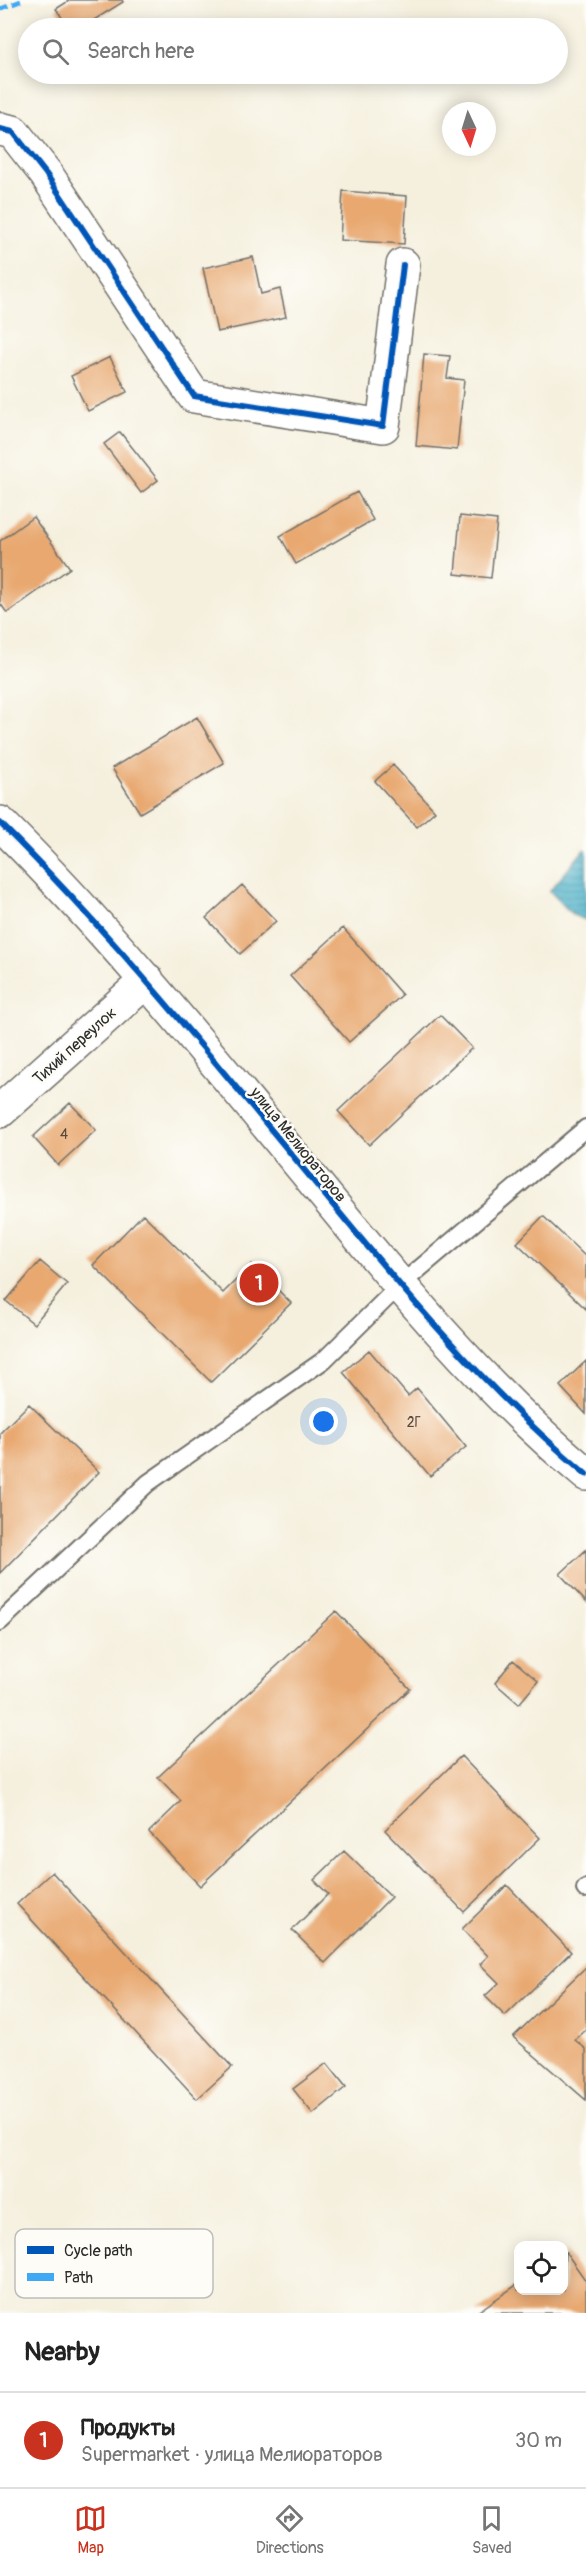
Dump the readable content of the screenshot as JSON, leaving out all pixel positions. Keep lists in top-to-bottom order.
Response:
{
  "streets": {
    "street": ["Тихий переулок", "улица Мелиораторов"]
  },
  "crossings": [
    ["Тихий переулок", "улица Мелиораторов"]
  ],
  "house_numbers": ["4", "2Г"],
  "legend": ["Cycle path", "Path"],
  "north": "bottom",
  "page": {
    "search": "Search here",
    "pins": "1",
    "heading": "Nearby",
    "list": [
      {
        "mark": "1",
        "name": "Продукты",
        "note": "Supermarket · улица Мелиораторов",
        "value": "30 m"
      }
    ],
    "nav": ["Map", "Directions", "Saved"]
  }
}
